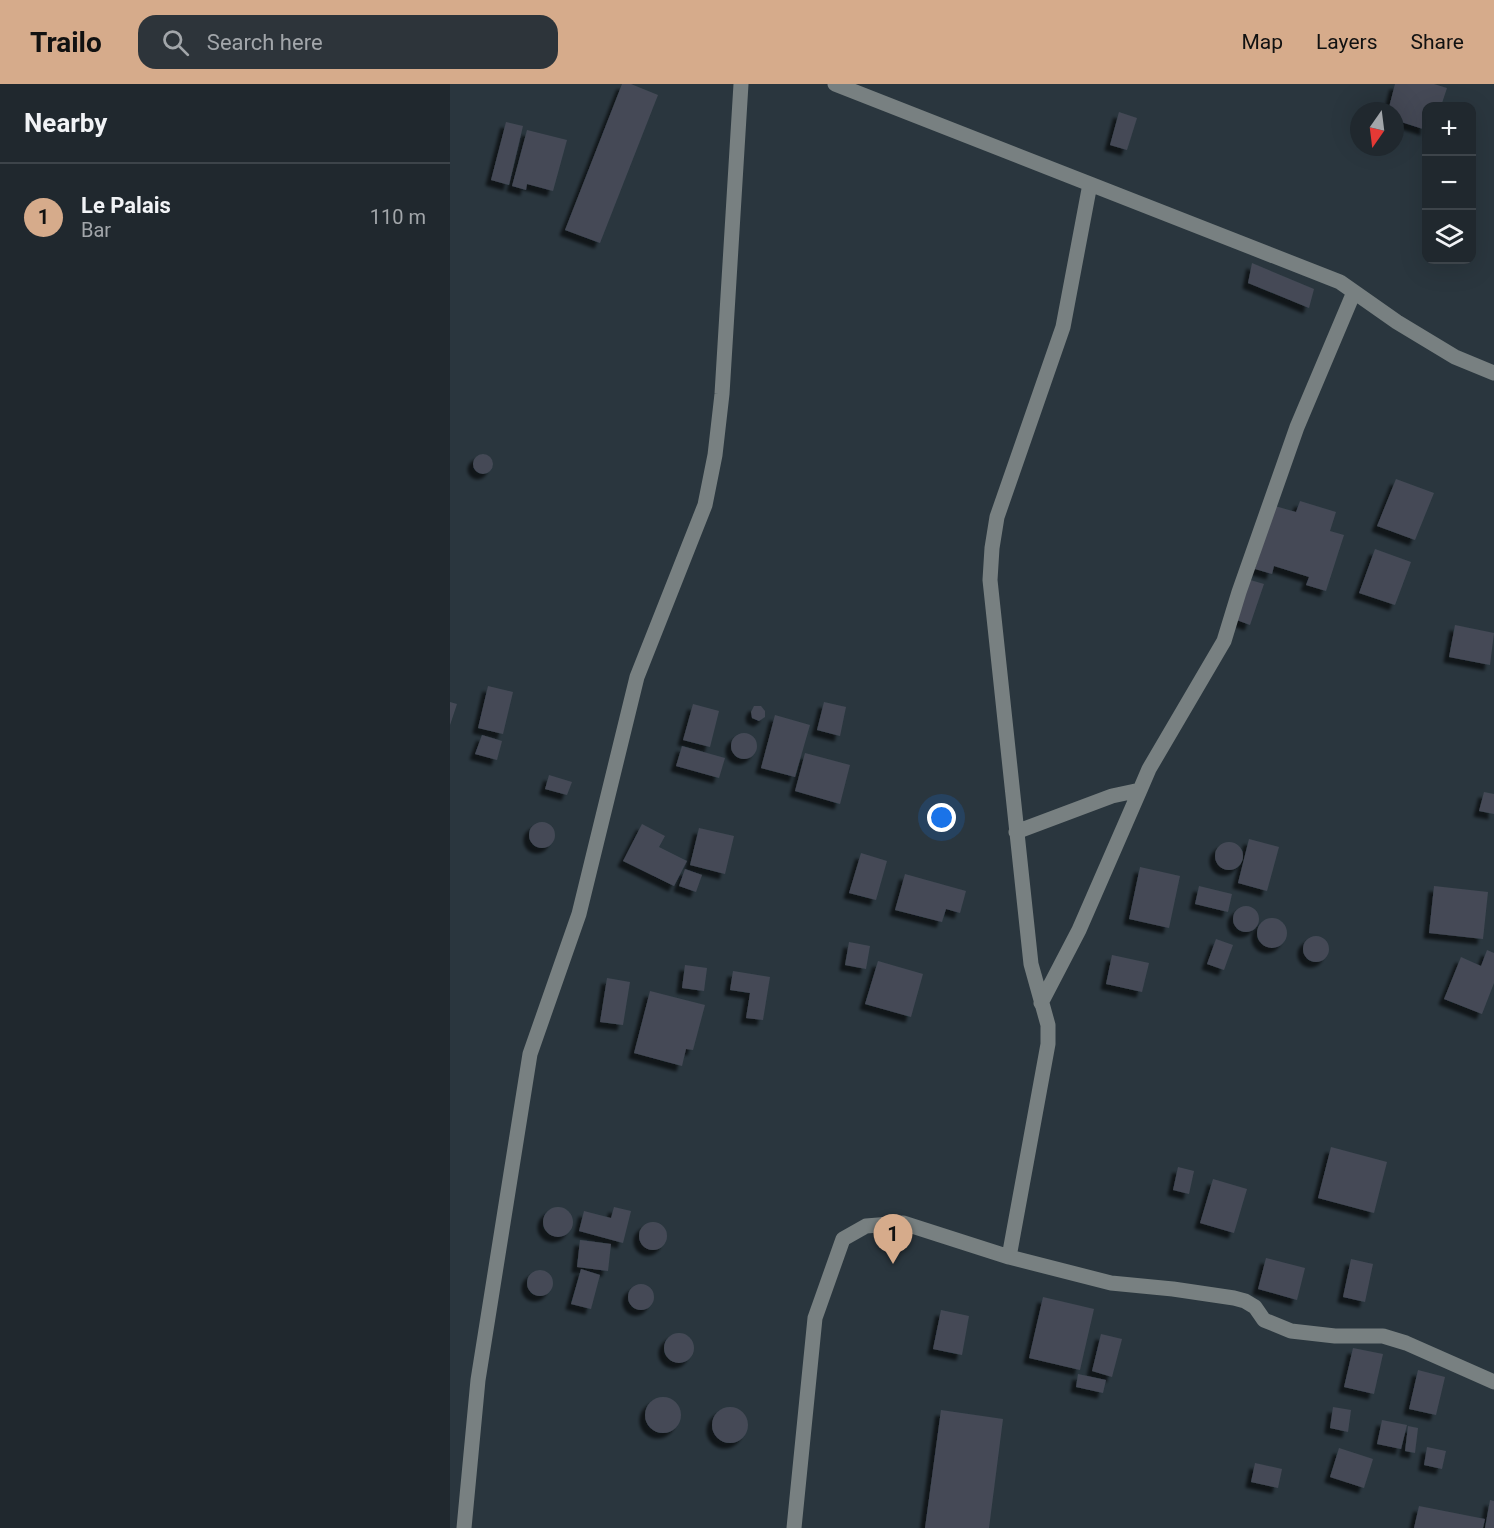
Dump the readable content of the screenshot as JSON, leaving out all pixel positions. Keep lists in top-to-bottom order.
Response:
{
  "north": "bottom",
  "page": {
    "header": "Trailo",
    "search": "Search here",
    "nav": ["Map", "Layers", "Share"],
    "heading": "Nearby",
    "map_buttons": ["+", "−"],
    "list": [
      {
        "mark": "1",
        "name": "Le Palais",
        "note": "Bar",
        "value": "110 m"
      }
    ],
    "pins": "1"
  }
}
